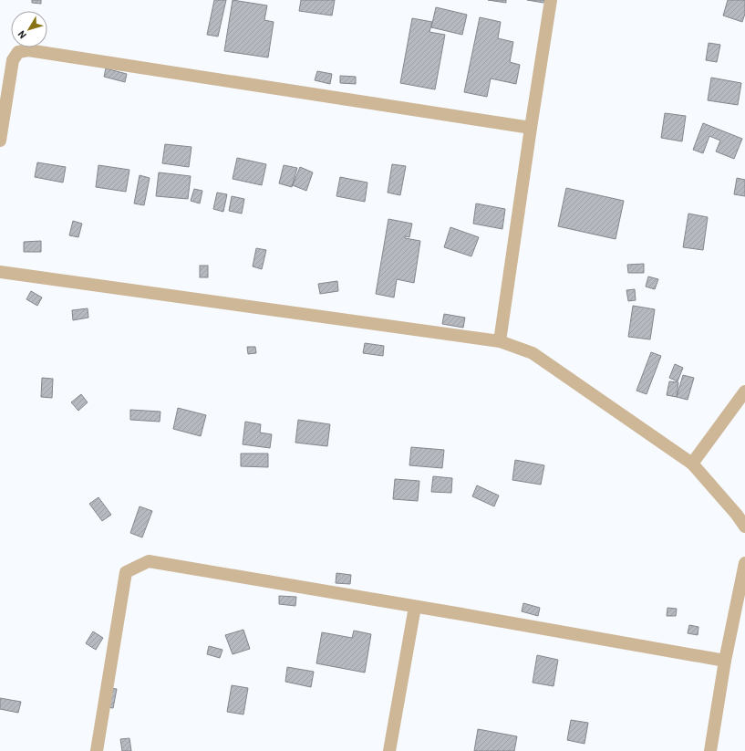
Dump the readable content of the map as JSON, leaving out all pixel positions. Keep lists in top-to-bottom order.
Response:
{
  "north": "bottom left"
}
